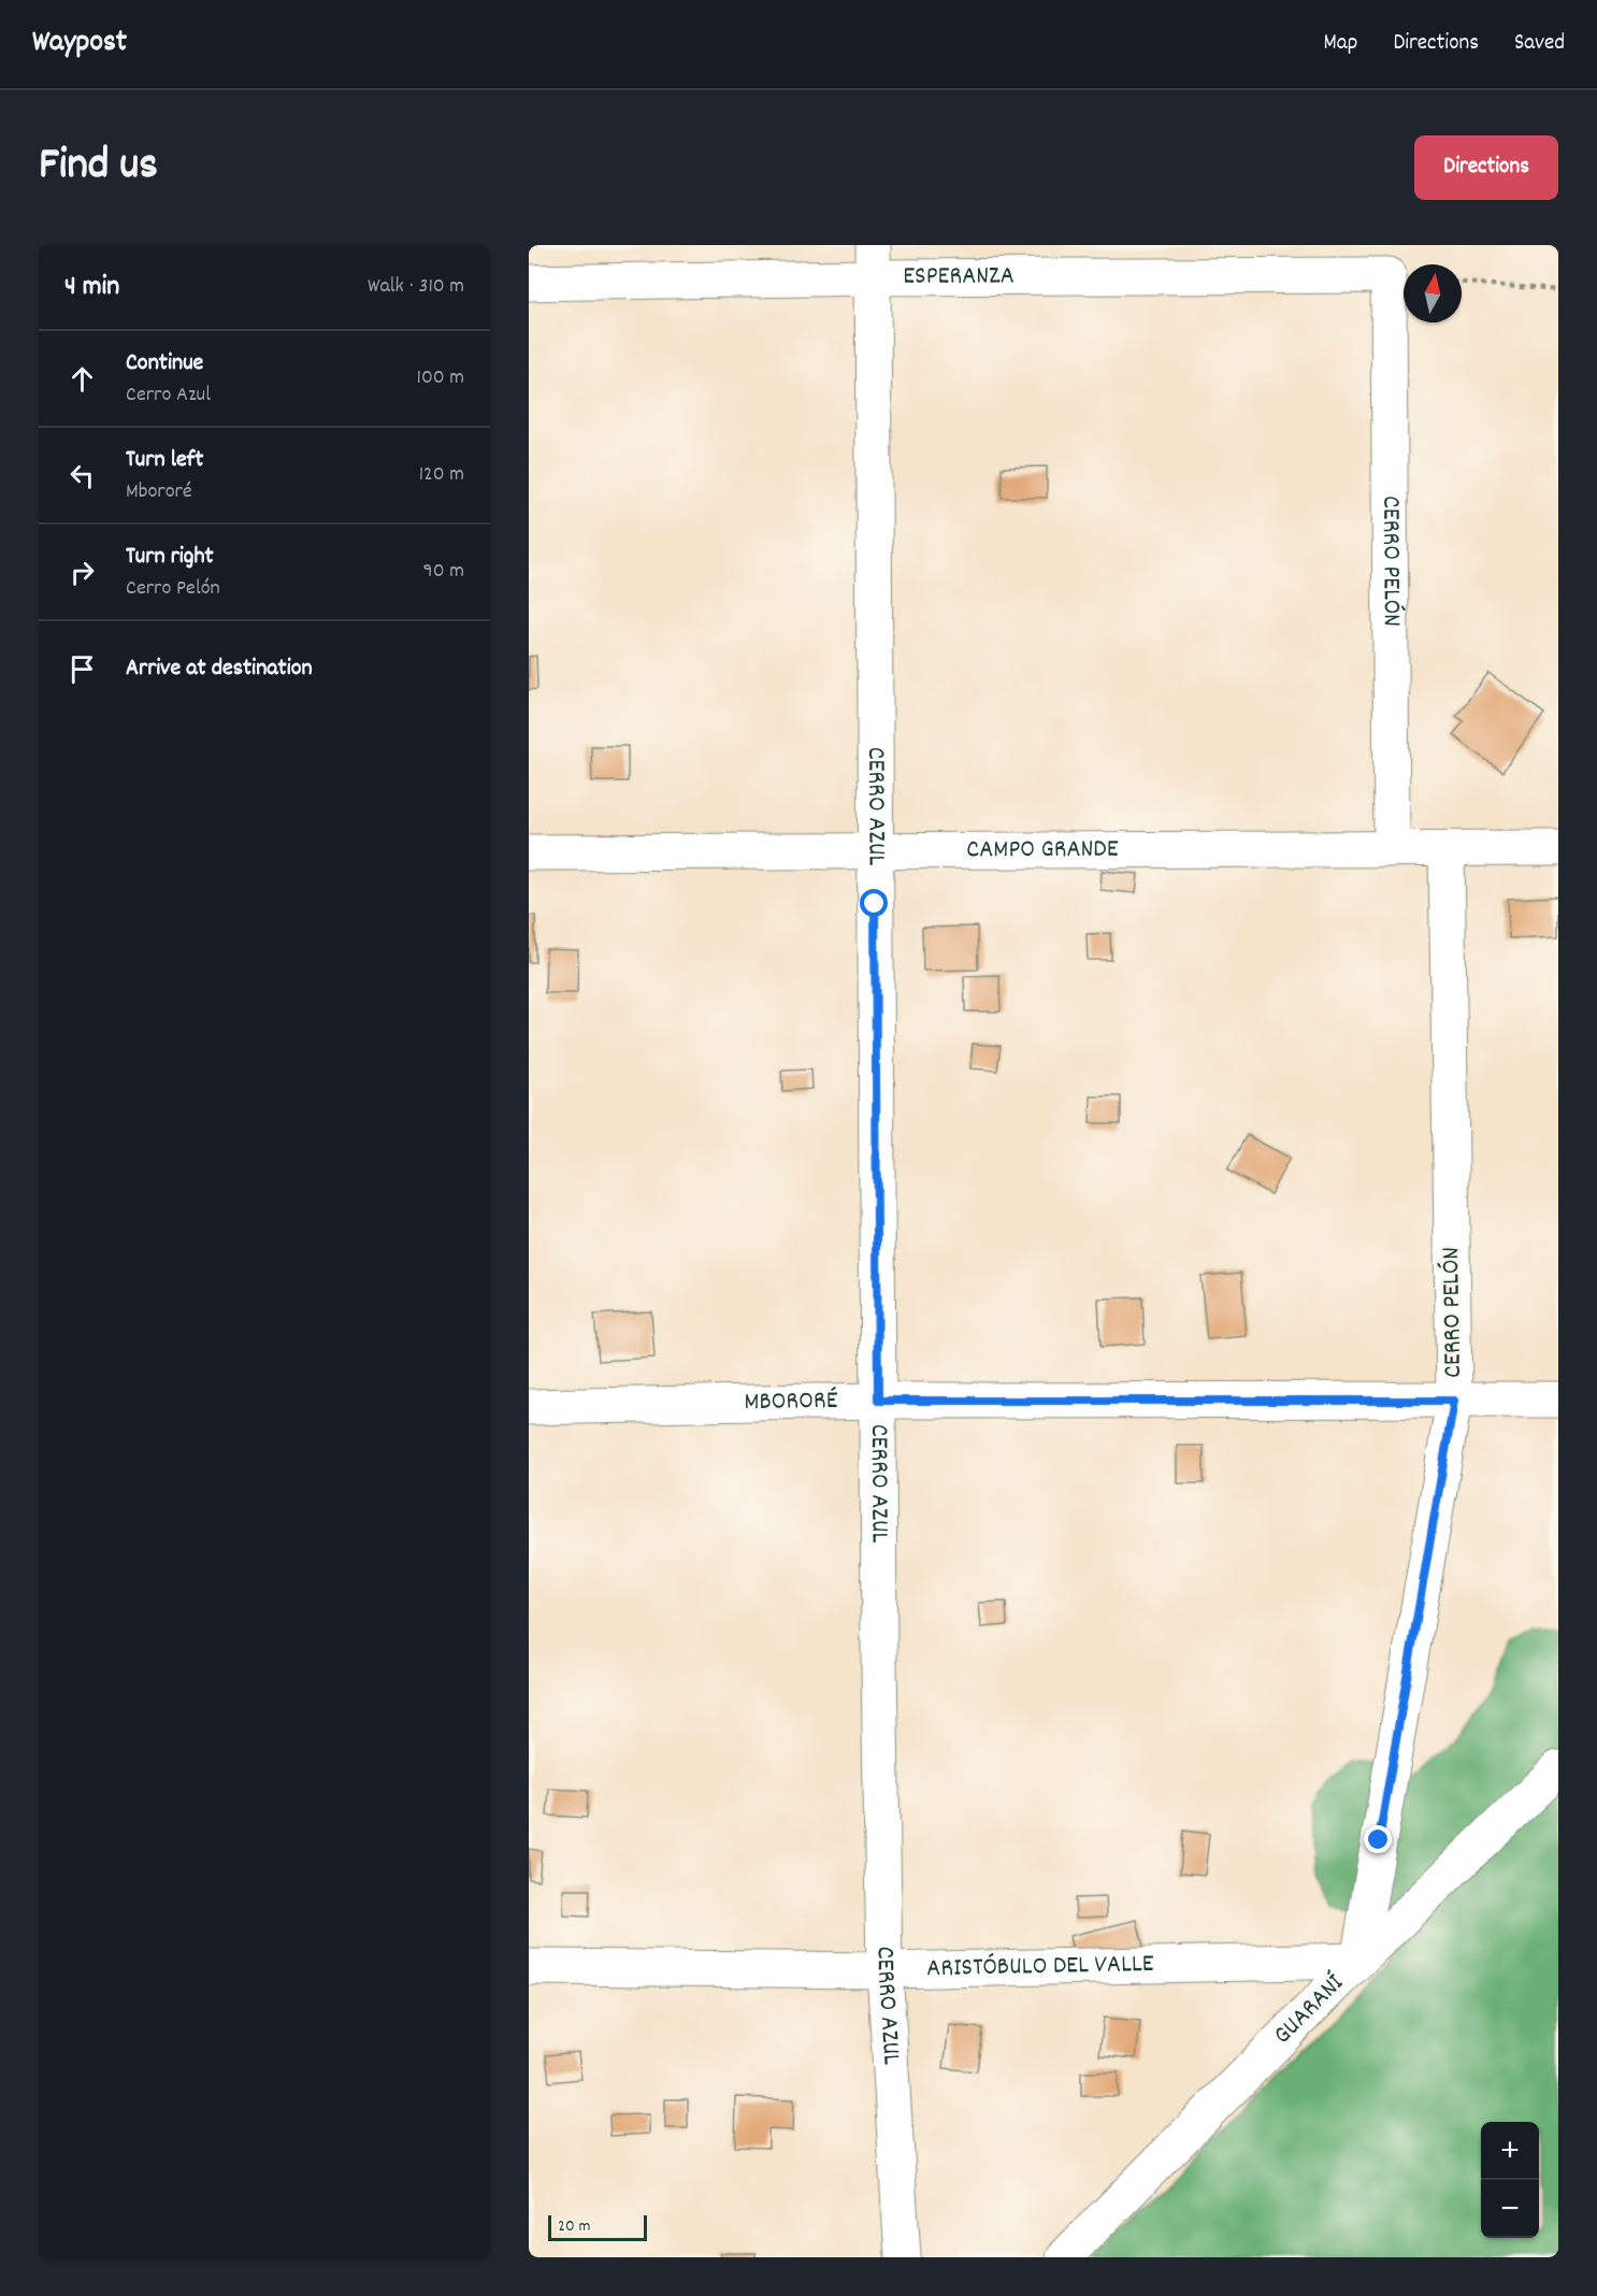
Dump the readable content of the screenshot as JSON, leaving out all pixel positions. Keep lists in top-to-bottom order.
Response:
{
  "streets": {
    "street": [
      "ESPERANZA",
      "CERRO PELÓN",
      "CERRO AZUL",
      "CAMPO GRANDE",
      "MBORORÉ",
      "ARISTÓBULO DEL VALLE",
      "GUARANÍ"
    ]
  },
  "crossings": [
    ["ESPERANZA", "CERRO PELÓN"],
    ["ESPERANZA", "CERRO AZUL"],
    ["CERRO PELÓN", "CAMPO GRANDE"],
    ["CERRO PELÓN", "MBORORÉ"],
    ["CERRO PELÓN", "ARISTÓBULO DEL VALLE"],
    ["CERRO PELÓN", "GUARANÍ"],
    ["CERRO AZUL", "CAMPO GRANDE"],
    ["CERRO AZUL", "MBORORÉ"],
    ["CERRO AZUL", "ARISTÓBULO DEL VALLE"],
    ["ARISTÓBULO DEL VALLE", "GUARANÍ"]
  ],
  "scale_bar": "20 m",
  "north": "top",
  "page": {
    "header": "Waypost",
    "nav": ["Map", "Directions", "Saved"],
    "title": "Find us",
    "buttons": "Directions",
    "heading": ["4 min", "Walk · 310 m"],
    "list": [
      ["Continue", "Cerro Azul", "100 m"],
      ["Turn left", "Mbororé", "120 m"],
      ["Turn right", "Cerro Pelón", "90 m"],
      "Arrive at destination"
    ],
    "map_buttons": ["+", "−"],
    "scale": "20 m"
  }
}
